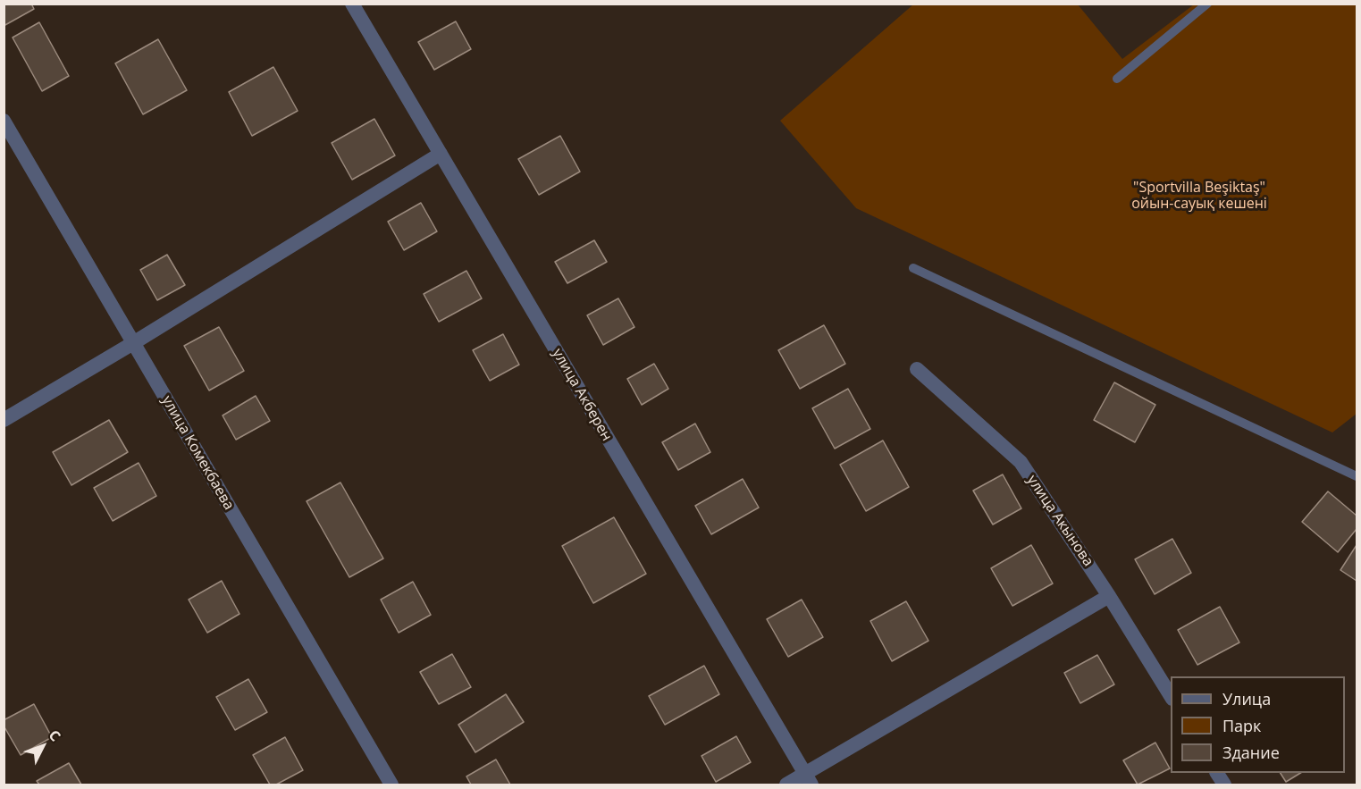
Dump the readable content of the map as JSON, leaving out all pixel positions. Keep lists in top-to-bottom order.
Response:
{
  "streets": {
    "street": ["улица Акберен", "улица Комекбаева", "улица Акынова"]
  },
  "parks": ["\"Sportvilla Beşiktaş\" ойын-сауық кешені"],
  "legend": ["Улица", "Парк", "Здание"],
  "north": "top right"
}
